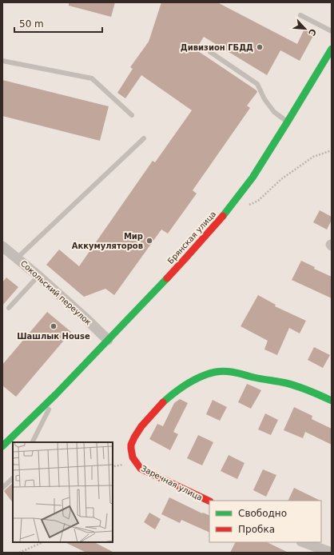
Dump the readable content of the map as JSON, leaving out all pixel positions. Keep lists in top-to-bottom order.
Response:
{
  "streets": {
    "main road": ["Брянская улица", "Заречная улица"],
    "street": ["Сокольский переулок"]
  },
  "crossings": [
    ["Брянская улица", "Сокольский переулок"]
  ],
  "places": ["Дивизион ГБДД", "Мир Аккумуляторов", "Шашлык House"],
  "legend": ["Свободно", "Пробка"],
  "scale_bar": "50 m",
  "north": "bottom right"
}
